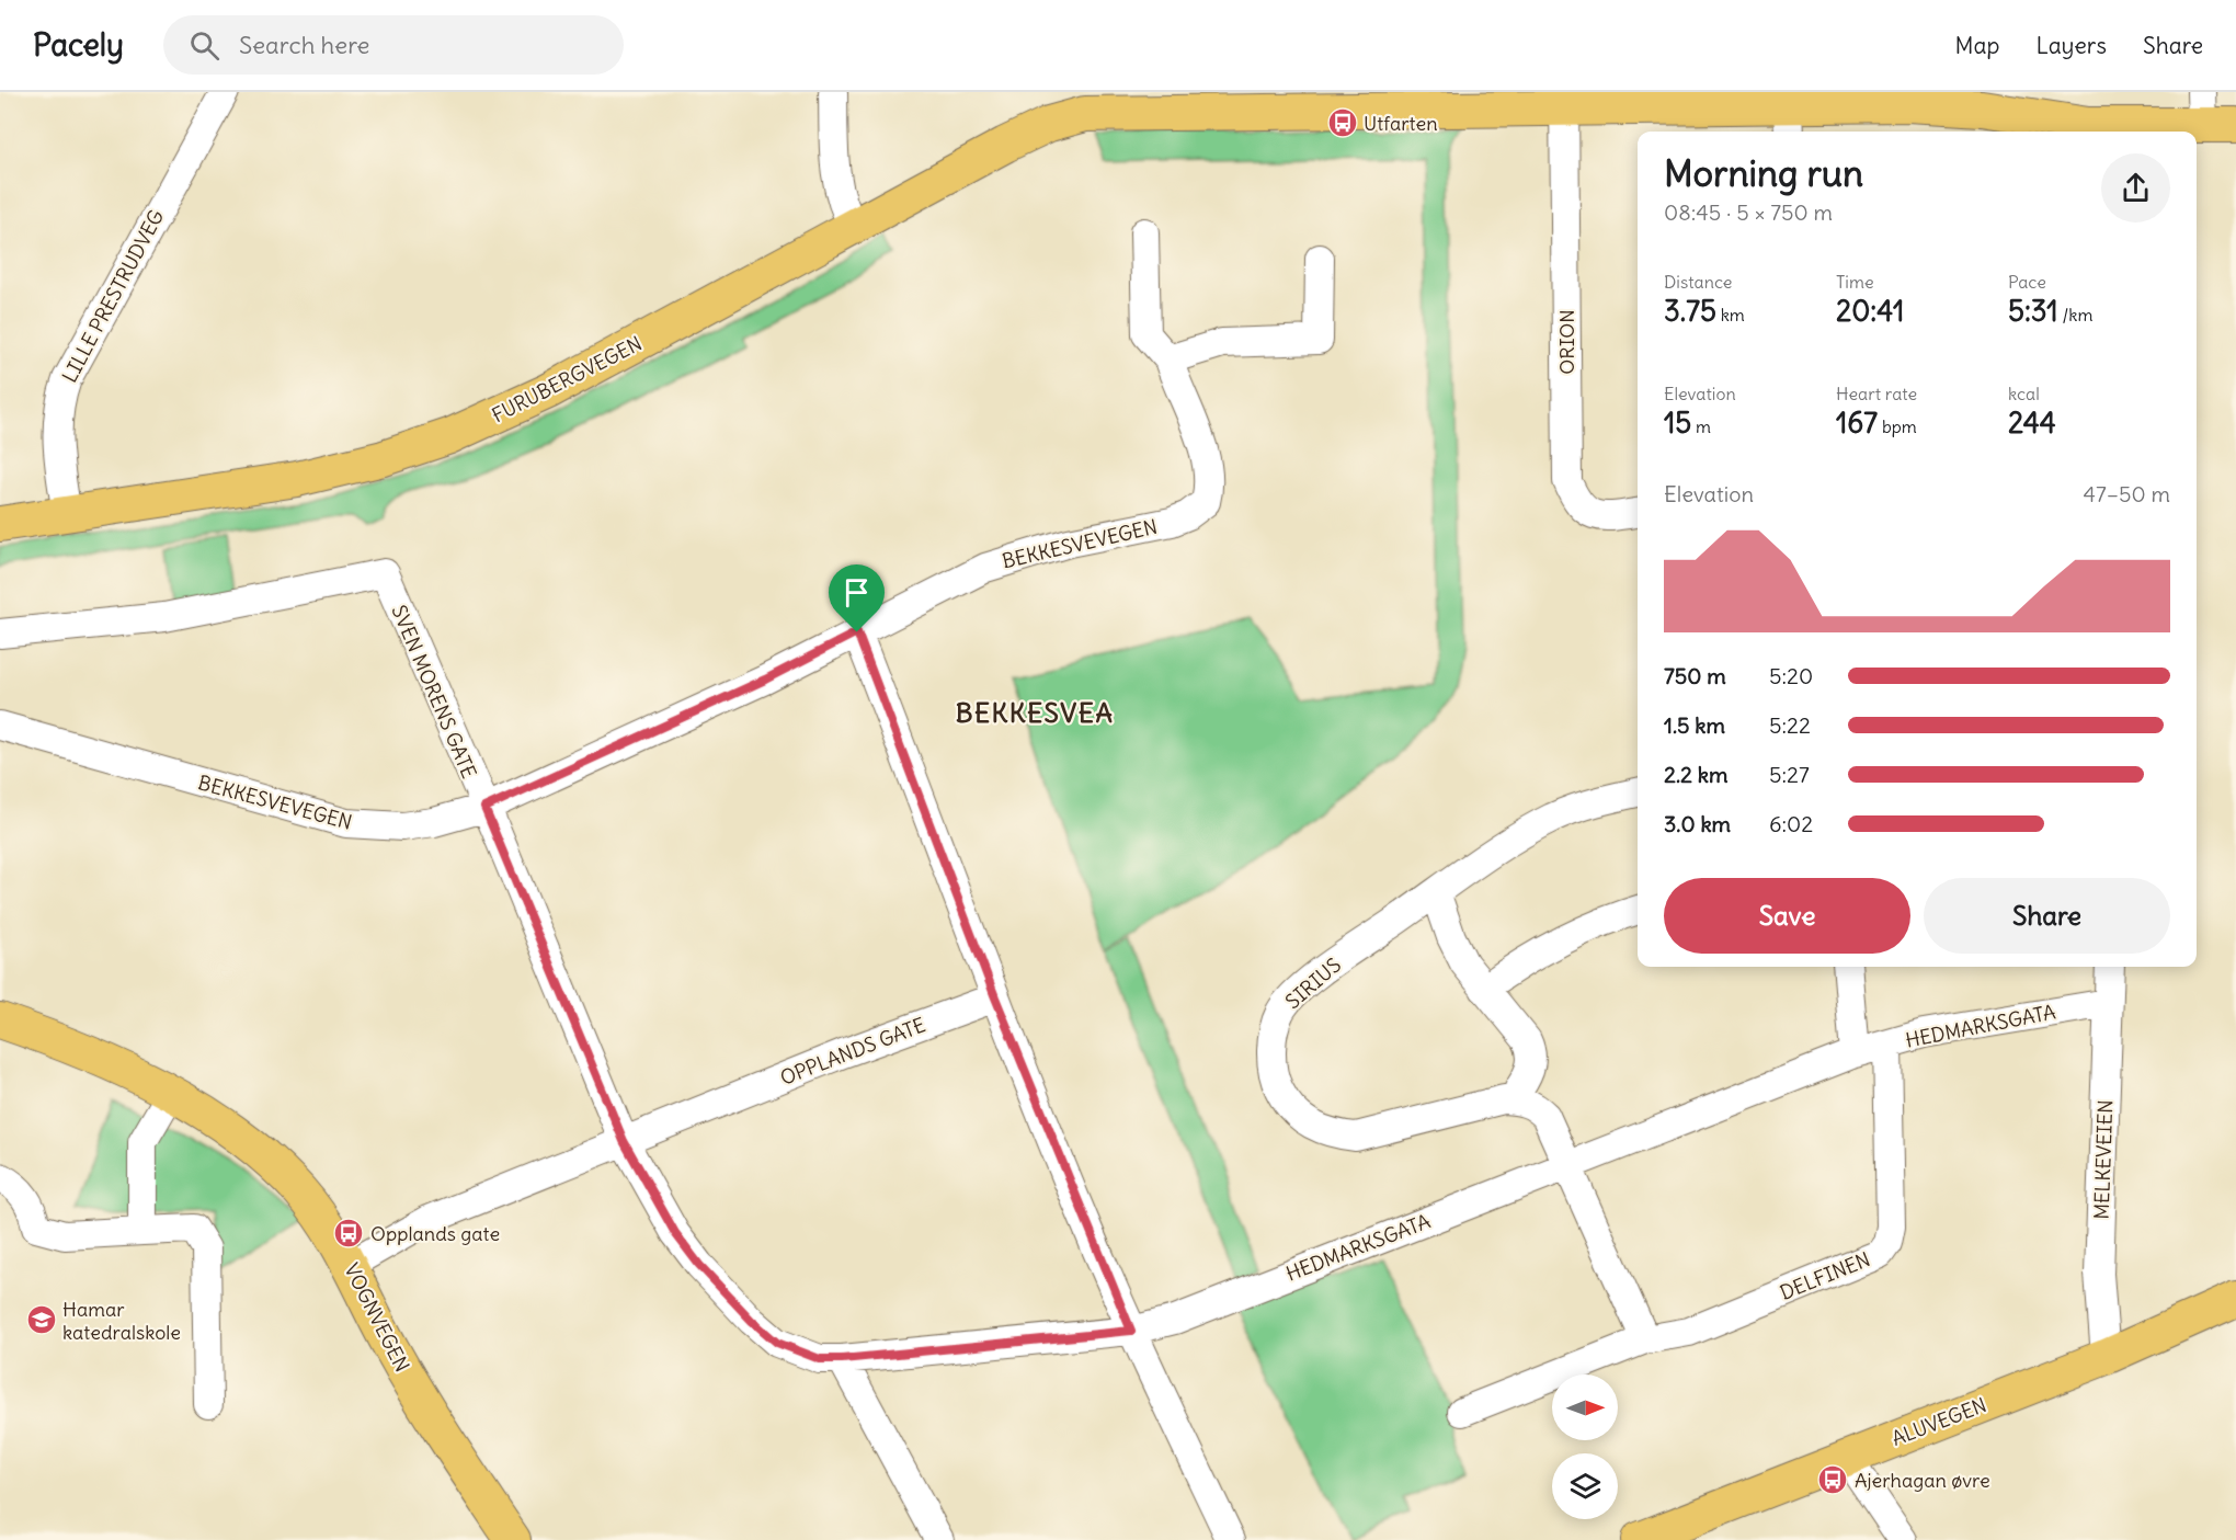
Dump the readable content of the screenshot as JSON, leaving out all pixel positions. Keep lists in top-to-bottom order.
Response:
{
  "streets": {
    "main road": ["FURUBERGVEGEN", "VOGNVEGEN", "ALUVEGEN"],
    "street": [
      "LILLE PRESTRUDVEG",
      "ORION",
      "BEKKESVEVEGEN",
      "SVEN MORENS GATE",
      "SIRIUS",
      "HEDMARKSGATA",
      "OPPLANDS GATE",
      "MELKEVEIEN",
      "DELFINEN"
    ]
  },
  "crossings": [
    ["LILLE PRESTRUDVEG", "FURUBERGVEGEN"],
    ["BEKKESVEVEGEN", "SVEN MORENS GATE"],
    ["SVEN MORENS GATE", "HEDMARKSGATA"],
    ["SVEN MORENS GATE", "OPPLANDS GATE"],
    ["HEDMARKSGATA", "MELKEVEIEN"],
    ["HEDMARKSGATA", "DELFINEN"],
    ["OPPLANDS GATE", "VOGNVEGEN"],
    ["MELKEVEIEN", "ALUVEGEN"]
  ],
  "districts": ["BEKKESVEA"],
  "places": {
    "bus stop": ["Utfarten", "Opplands gate", "Ajerhagan øvre"],
    "school or university": ["Hamar katedralskole"]
  },
  "north": "right",
  "page": {
    "header": "Pacely",
    "search": "Search here",
    "nav": ["Map", "Layers", "Share"],
    "heading": ["Morning run", "08:45 · 5 × 750 m"],
    "stats": [
      ["Distance", "3.75 km"],
      ["Time", "20:41"],
      ["Pace", "5:31 /km"],
      ["Elevation", "15 m"],
      ["Heart rate", "167 bpm"],
      ["kcal", "244"]
    ],
    "chart": ["Elevation", "47–50 m"],
    "list": [
      {
        "name": "750 m",
        "note": "5:20"
      },
      {
        "name": "1.5 km",
        "note": "5:22"
      },
      {
        "name": "2.2 km",
        "note": "5:27"
      },
      {
        "name": "3.0 km",
        "note": "6:02"
      }
    ],
    "buttons": ["Save", "Share"]
  }
}
